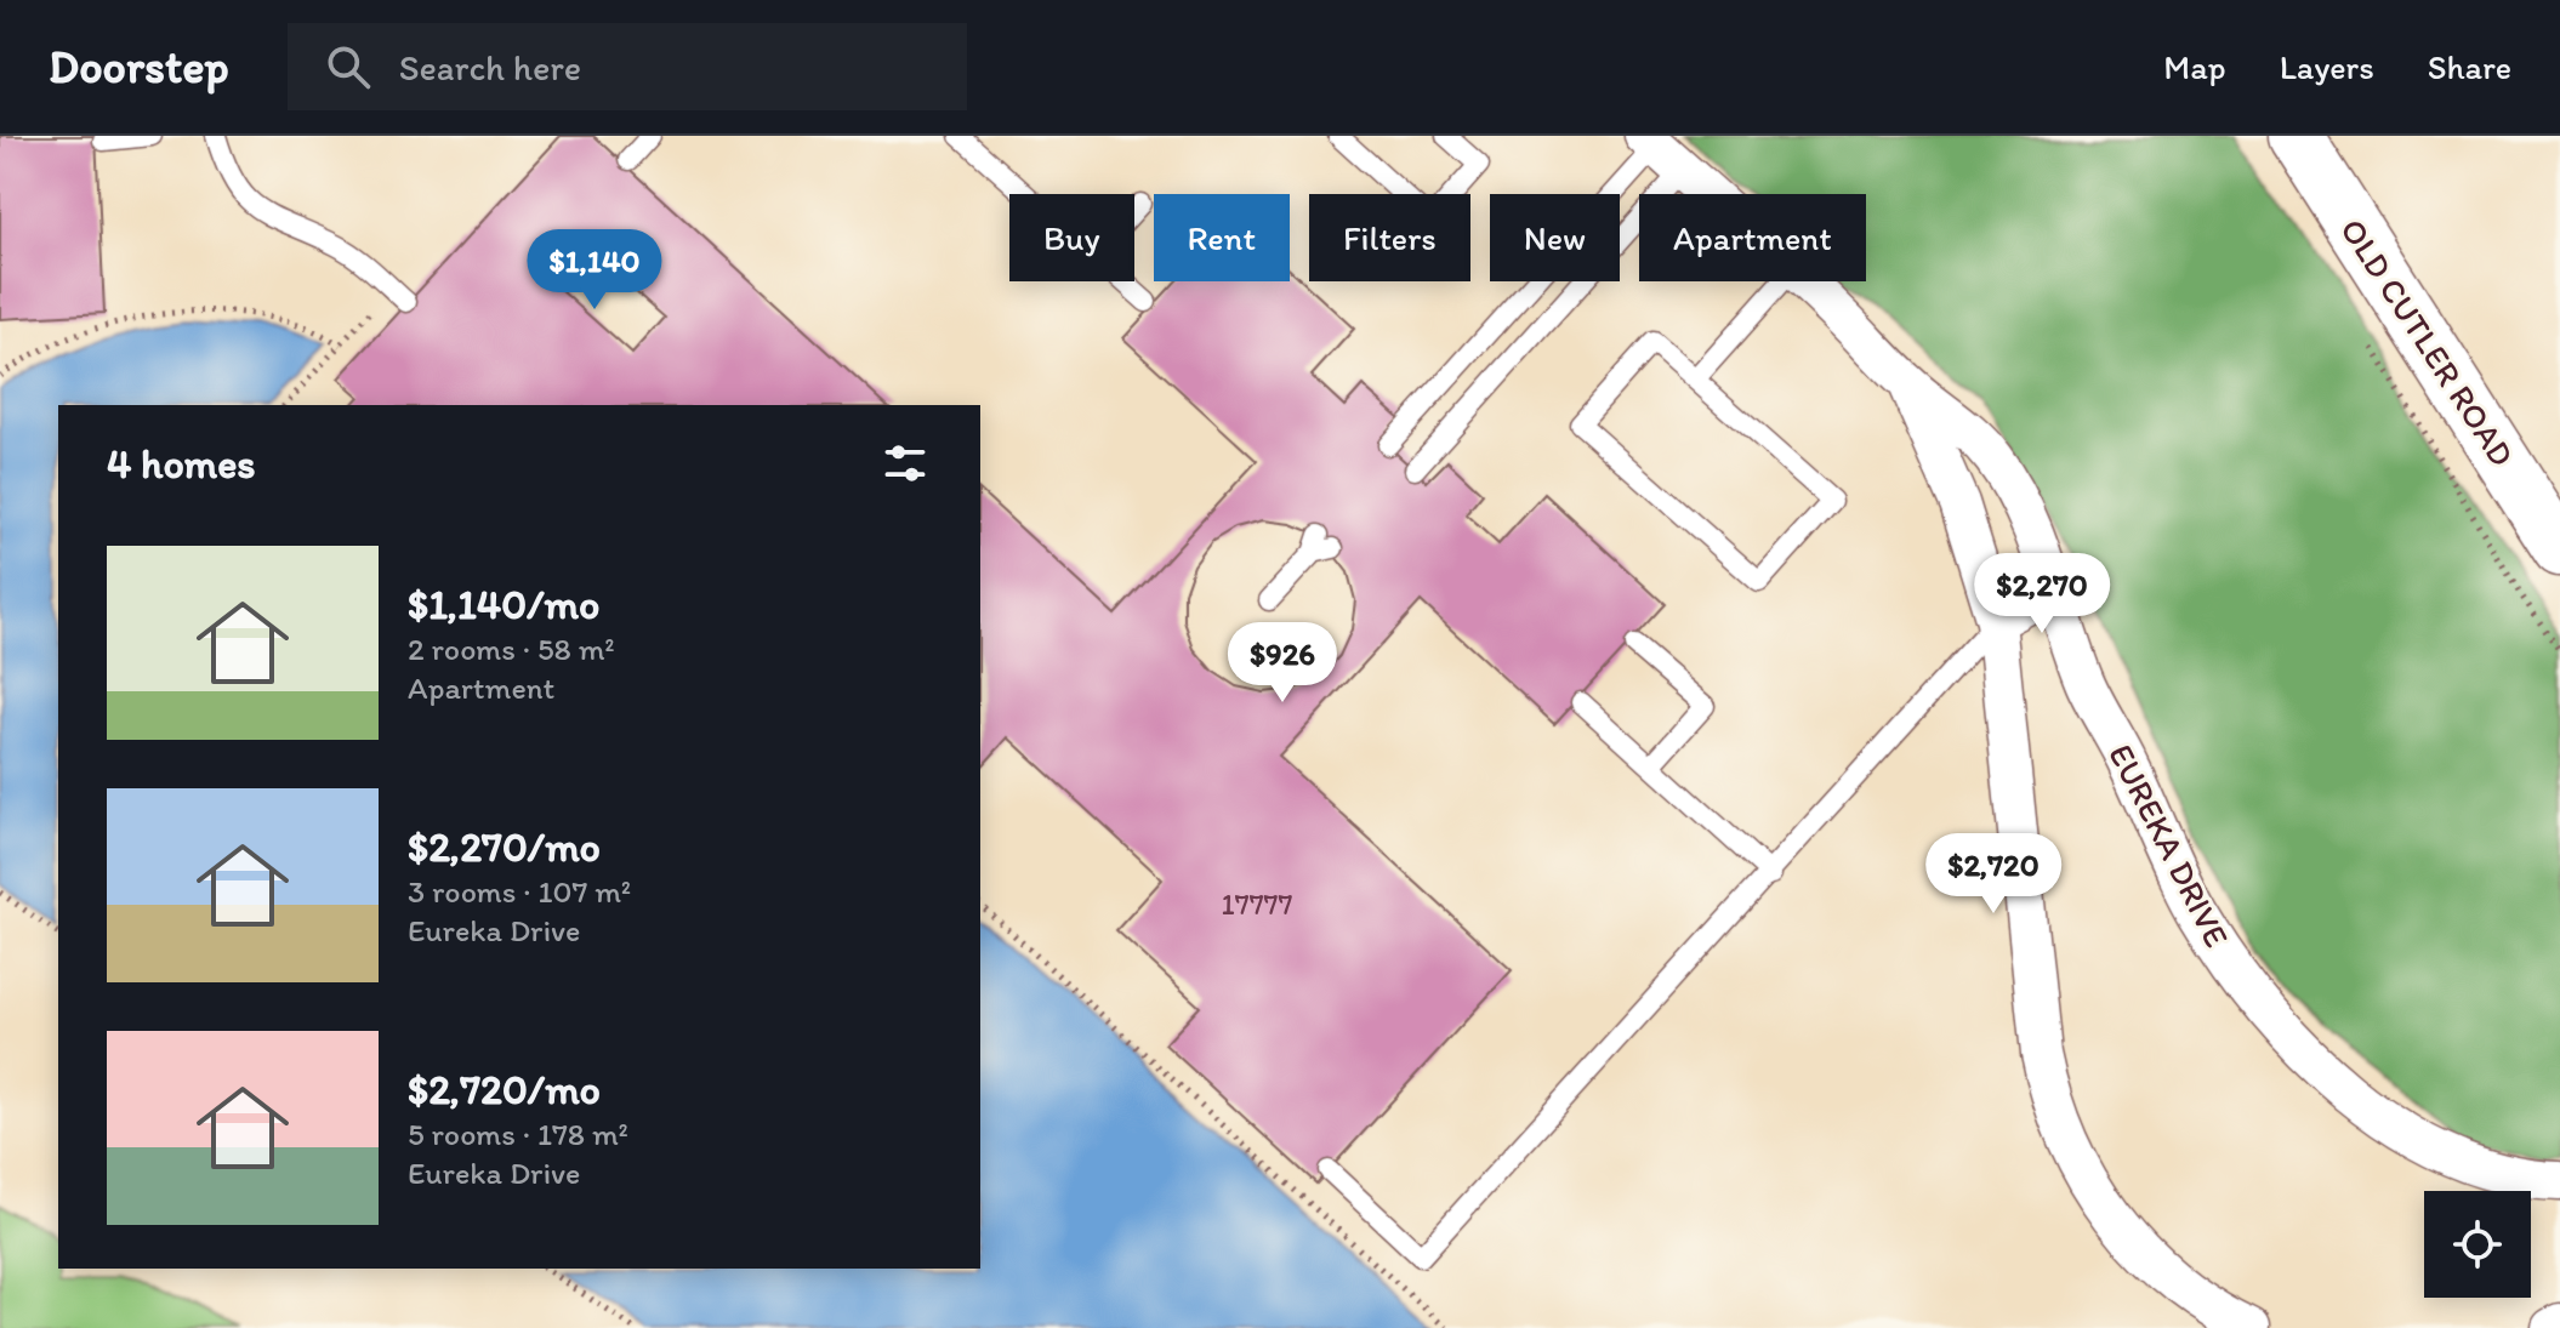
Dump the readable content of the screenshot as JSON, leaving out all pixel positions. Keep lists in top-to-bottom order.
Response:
{
  "streets": {
    "main road": ["OLD CUTLER ROAD"],
    "street": ["EUREKA DRIVE"]
  },
  "house_numbers": ["17777"],
  "page": {
    "header": "Doorstep",
    "search": "Search here",
    "nav": ["Map", "Layers", "Share"],
    "chip": [
      "Buy",
      "Rent",
      "Filters",
      "New",
      "Apartment"
    ],
    "price": [
      "$1,140",
      "$2,270",
      "$926",
      "$2,720"
    ],
    "heading": "4 homes",
    "list": [
      {
        "name": "$1,140/mo",
        "note": "2 rooms · 58 m² · Apartment"
      },
      {
        "name": "$2,270/mo",
        "note": "3 rooms · 107 m² · Eureka Drive"
      },
      {
        "name": "$2,720/mo",
        "note": "5 rooms · 178 m² · Eureka Drive"
      }
    ]
  }
}
